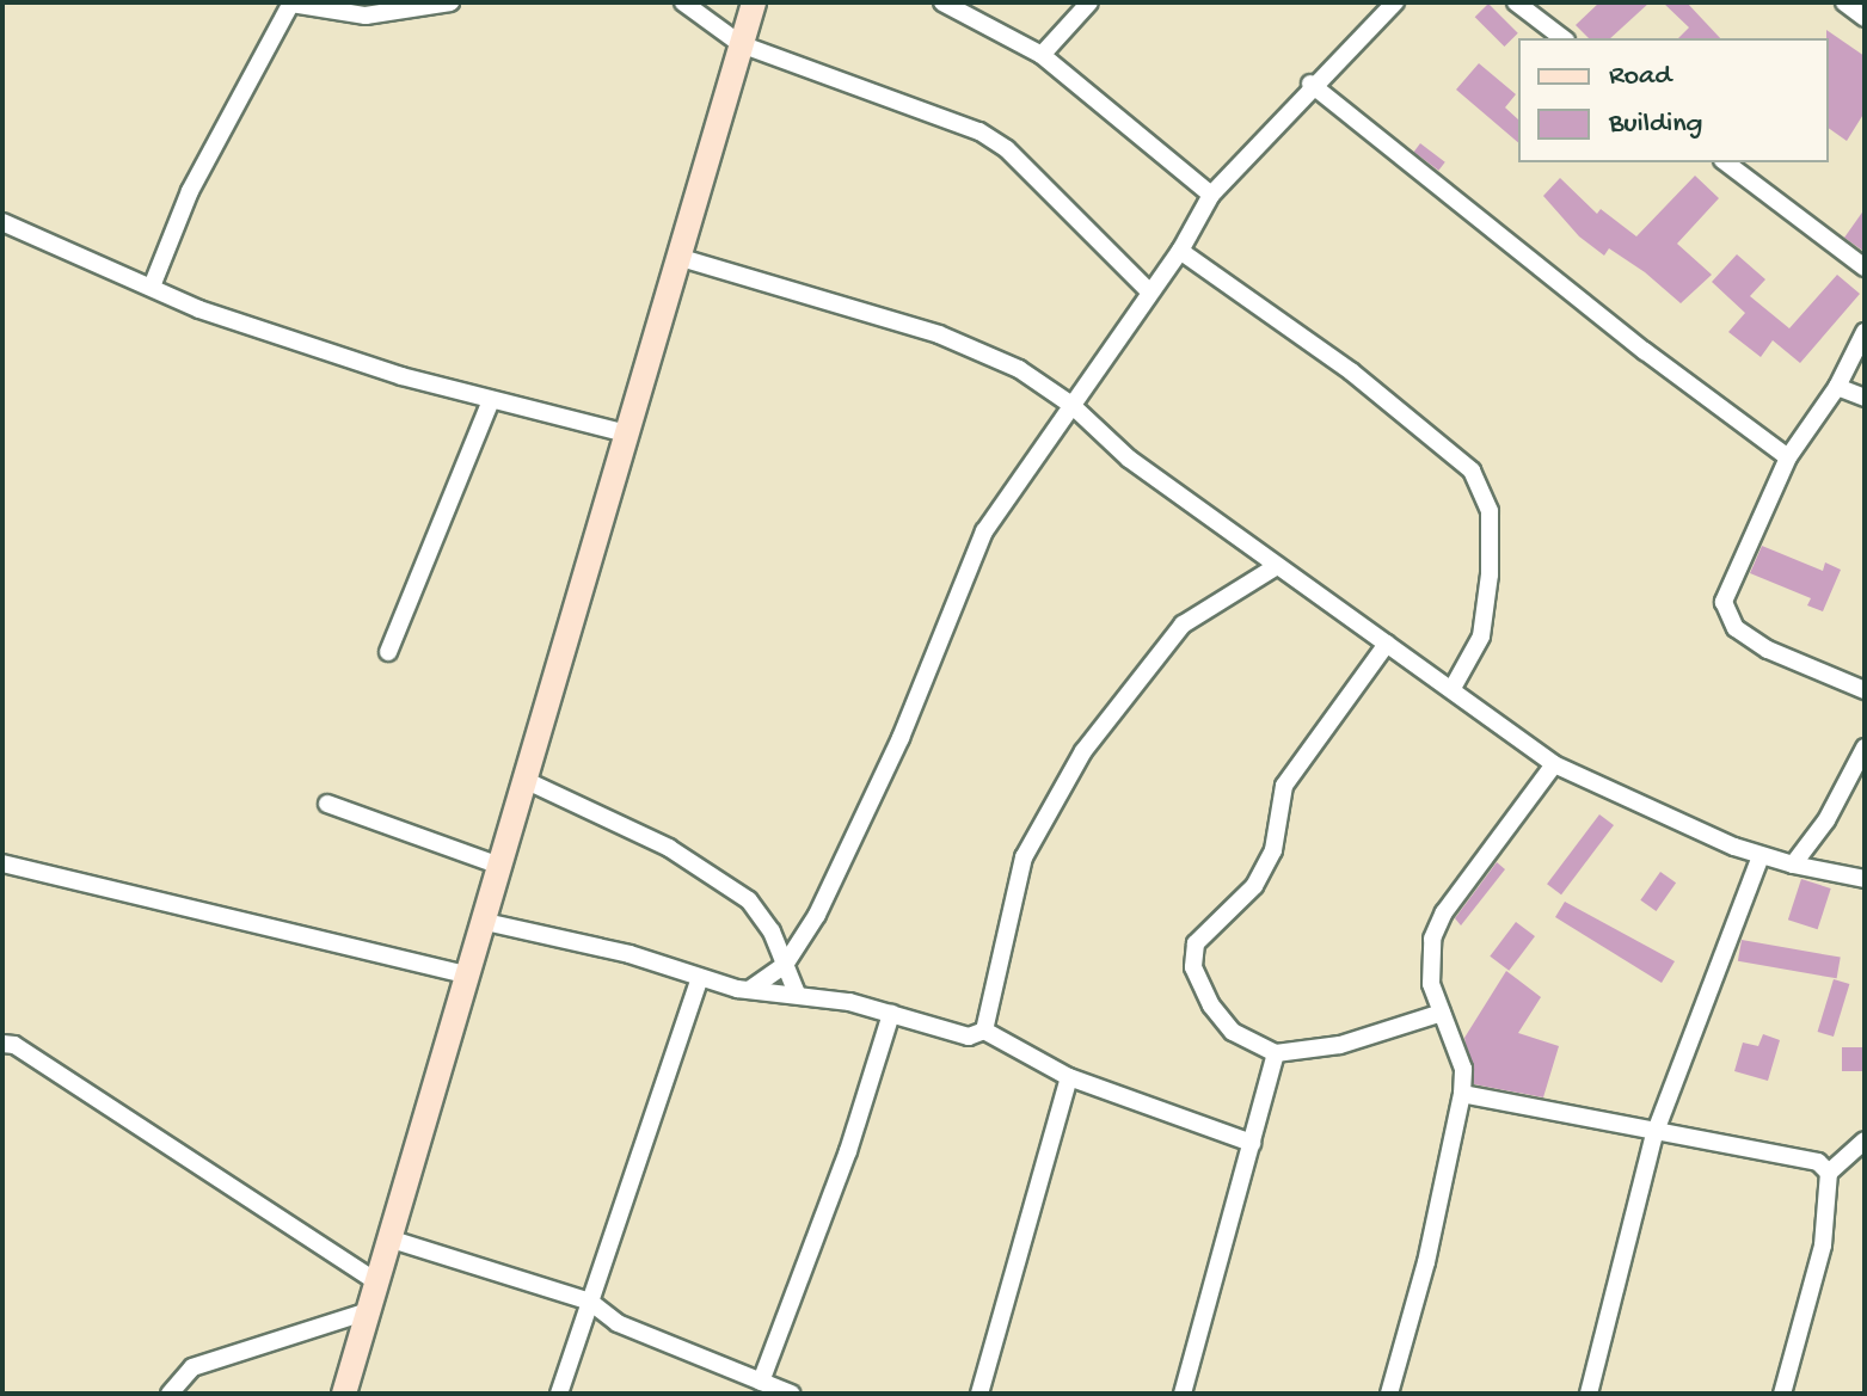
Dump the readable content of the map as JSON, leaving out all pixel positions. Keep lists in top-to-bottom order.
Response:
{
  "legend": ["Road", "Building"]
}
